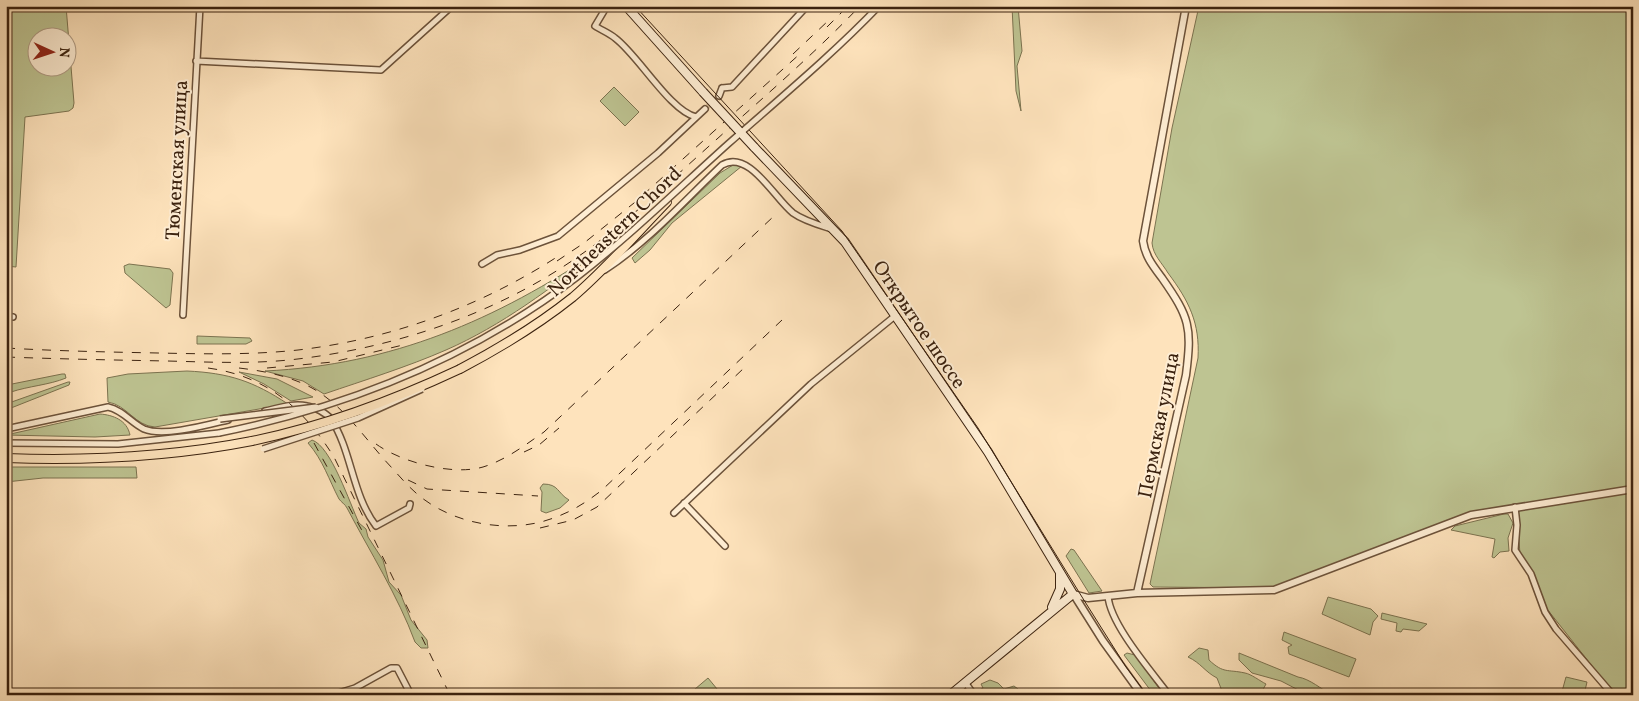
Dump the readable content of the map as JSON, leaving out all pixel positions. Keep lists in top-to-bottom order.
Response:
{
  "streets": {
    "main road": ["Northeastern Chord", "Открытое шоссе"],
    "street": ["Тюменская улица", "Пермская улица"]
  },
  "north": "right"
}
